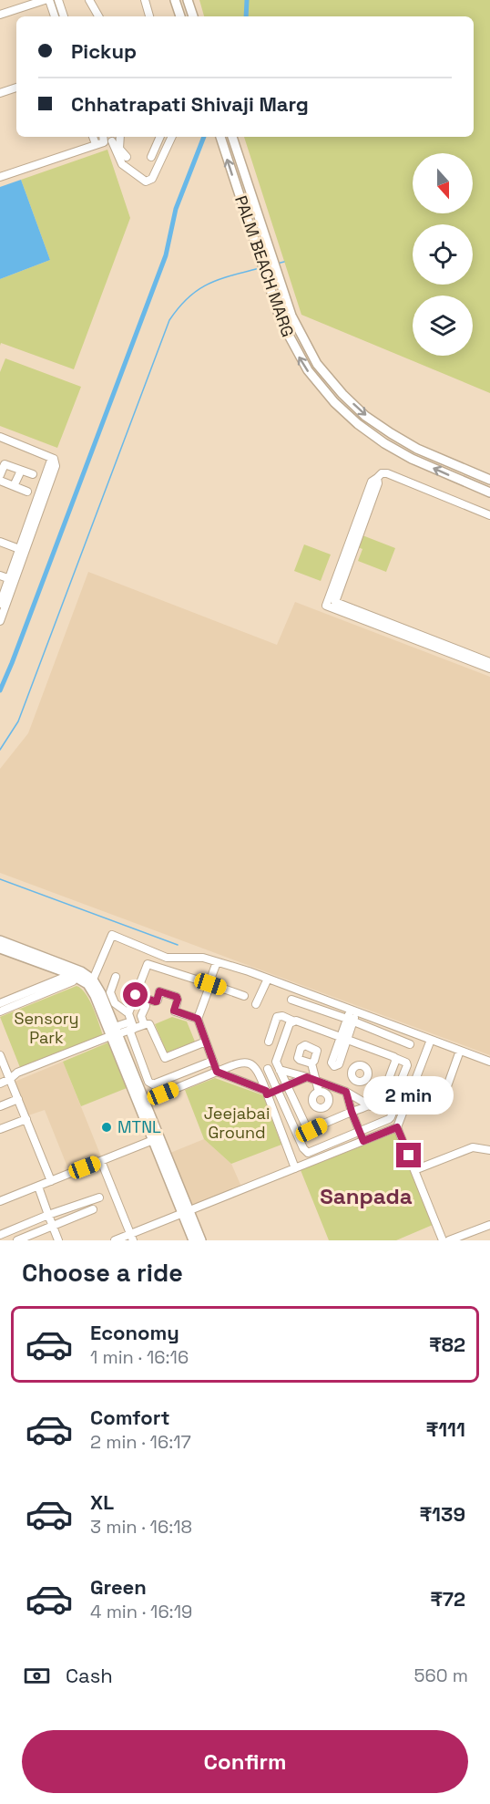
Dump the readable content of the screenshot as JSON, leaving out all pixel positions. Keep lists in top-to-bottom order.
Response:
{
  "streets": {
    "main road": ["PALM BEACH MARG"]
  },
  "districts": ["Sanpada"],
  "parks": ["Sensory Park", "Jeejabai Ground"],
  "places": ["MTNL"],
  "north": "bottom",
  "page": {
    "banner": ["Pickup", "Chhatrapati Shivaji Marg"],
    "bubble": "2 min",
    "heading": "Choose a ride",
    "list": [
      {
        "name": "Economy",
        "note": "1 min · 16:16",
        "value": "₹82"
      },
      {
        "name": "Comfort",
        "note": "2 min · 16:17",
        "value": "₹111"
      },
      {
        "name": "XL",
        "note": "3 min · 16:18",
        "value": "₹139"
      },
      {
        "name": "Green",
        "note": "4 min · 16:19",
        "value": "₹72"
      }
    ],
    "pay": ["Cash", "560 m"],
    "buttons": "Confirm"
  }
}
